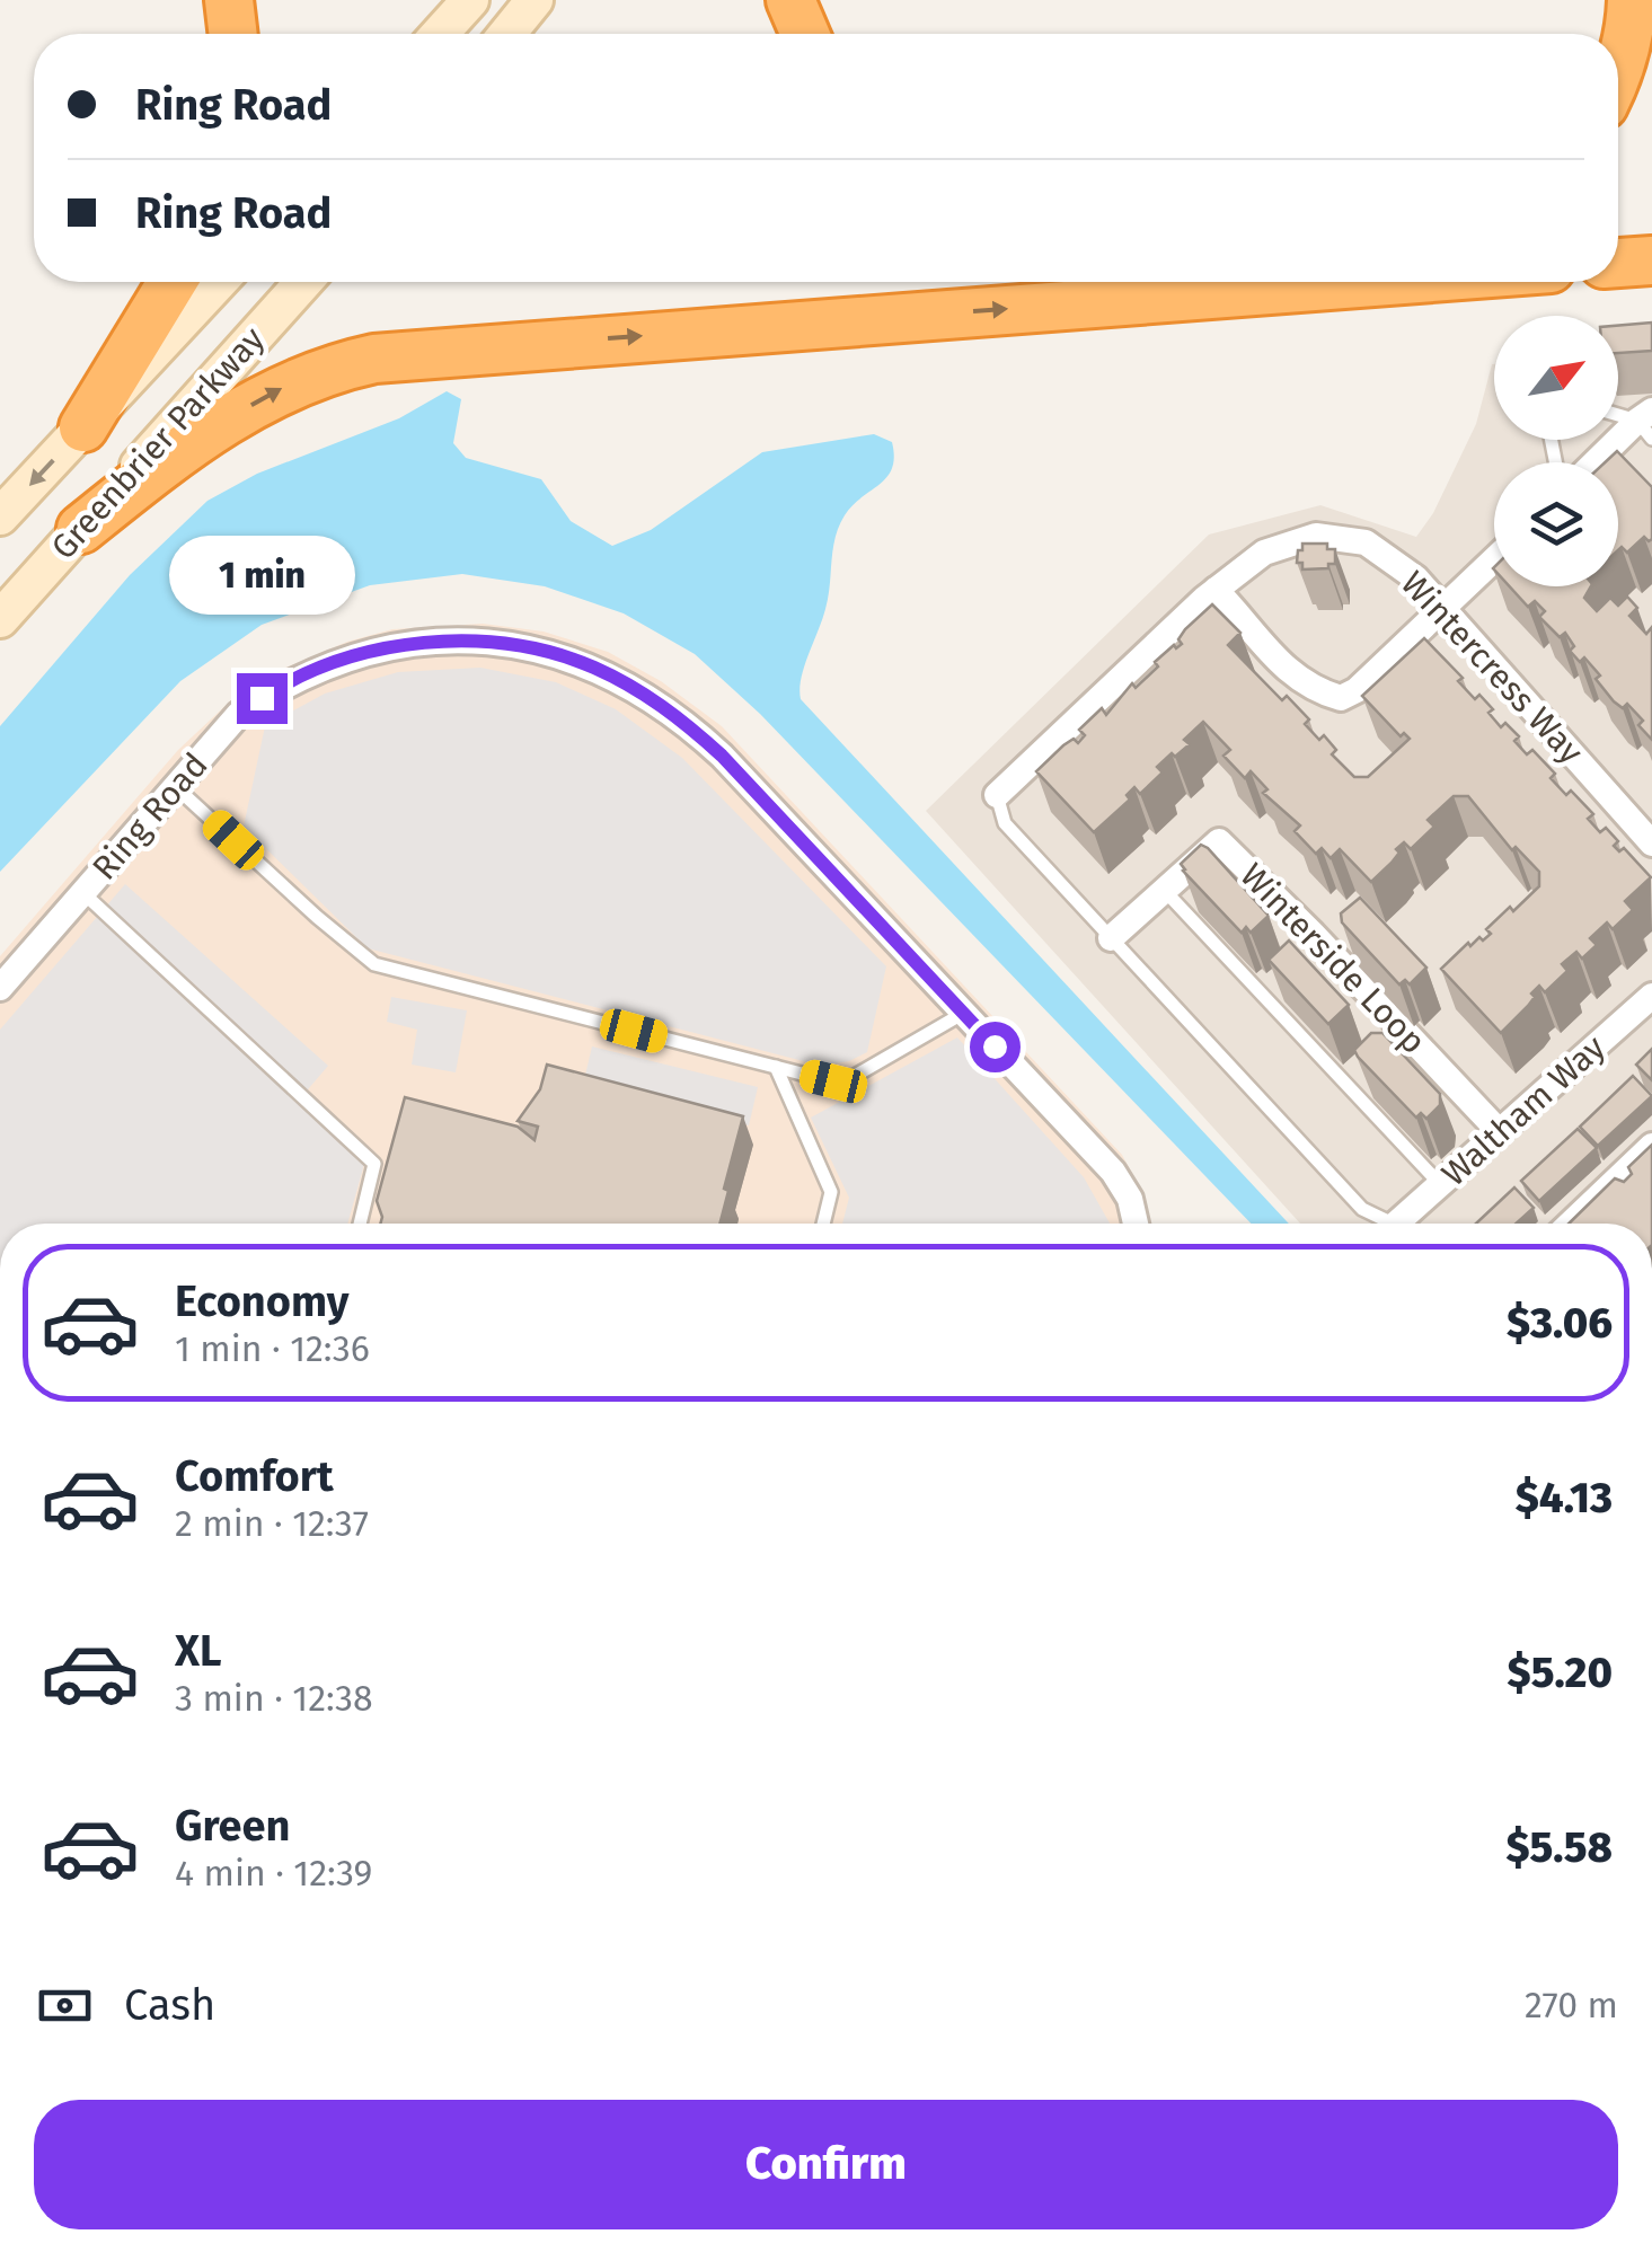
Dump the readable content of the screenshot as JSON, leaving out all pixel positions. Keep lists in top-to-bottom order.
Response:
{
  "streets": {
    "main road": ["Greenbrier Parkway"],
    "street": [
      "Wintercress Way",
      "Ring Road",
      "Winterside Loop",
      "Waltham Way"
    ]
  },
  "crossings": [
    ["Winterside Loop", "Waltham Way"]
  ],
  "north": "top right",
  "page": {
    "banner": ["Ring Road", "Ring Road"],
    "bubble": "1 min",
    "list": [
      {
        "name": "Economy",
        "note": "1 min · 12:36",
        "value": "$3.06"
      },
      {
        "name": "Comfort",
        "note": "2 min · 12:37",
        "value": "$4.13"
      },
      {
        "name": "XL",
        "note": "3 min · 12:38",
        "value": "$5.20"
      },
      {
        "name": "Green",
        "note": "4 min · 12:39",
        "value": "$5.58"
      }
    ],
    "pay": ["Cash", "270 m"],
    "buttons": "Confirm"
  }
}
